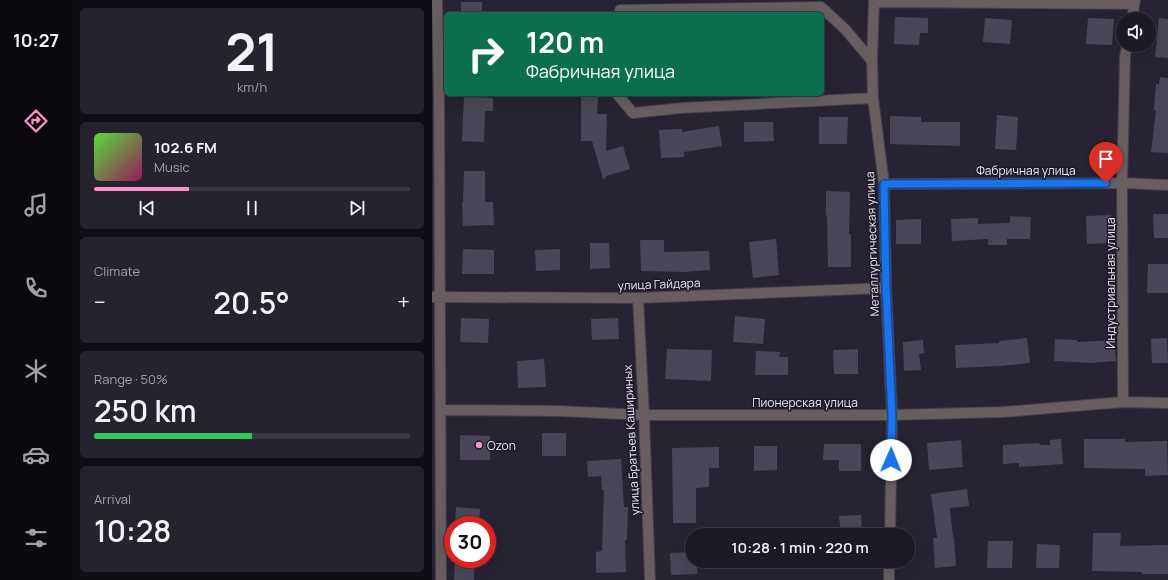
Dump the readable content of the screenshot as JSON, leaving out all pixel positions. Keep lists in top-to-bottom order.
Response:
{
  "streets": {
    "street": [
      "Фабричная улица",
      "Металлургическая улица",
      "Индустриальная улица",
      "улица Гайдара",
      "Пионерская улица",
      "улица Братьев Кашириных"
    ]
  },
  "crossings": [
    ["Фабричная улица", "Металлургическая улица"],
    ["Фабричная улица", "Индустриальная улица"],
    ["Металлургическая улица", "улица Гайдара"],
    ["Металлургическая улица", "Пионерская улица"],
    ["Индустриальная улица", "Пионерская улица"],
    ["улица Гайдара", "улица Братьев Кашириных"],
    ["Пионерская улица", "улица Братьев Кашириных"]
  ],
  "places": ["Ozon"],
  "page": {
    "tabs": "10:27",
    "tile": [
      ["21", "km/h"],
      "Climate",
      ["Range · 50%", "250 km"],
      ["Arrival", "10:28"]
    ],
    "turn": ["120 m", "Фабричная улица"],
    "song": ["102.6 FM", "Music"],
    "heat": ["−", "20.5°", "+"],
    "limit": "30",
    "trip": "10:28 · 1 min · 220 m"
  }
}
